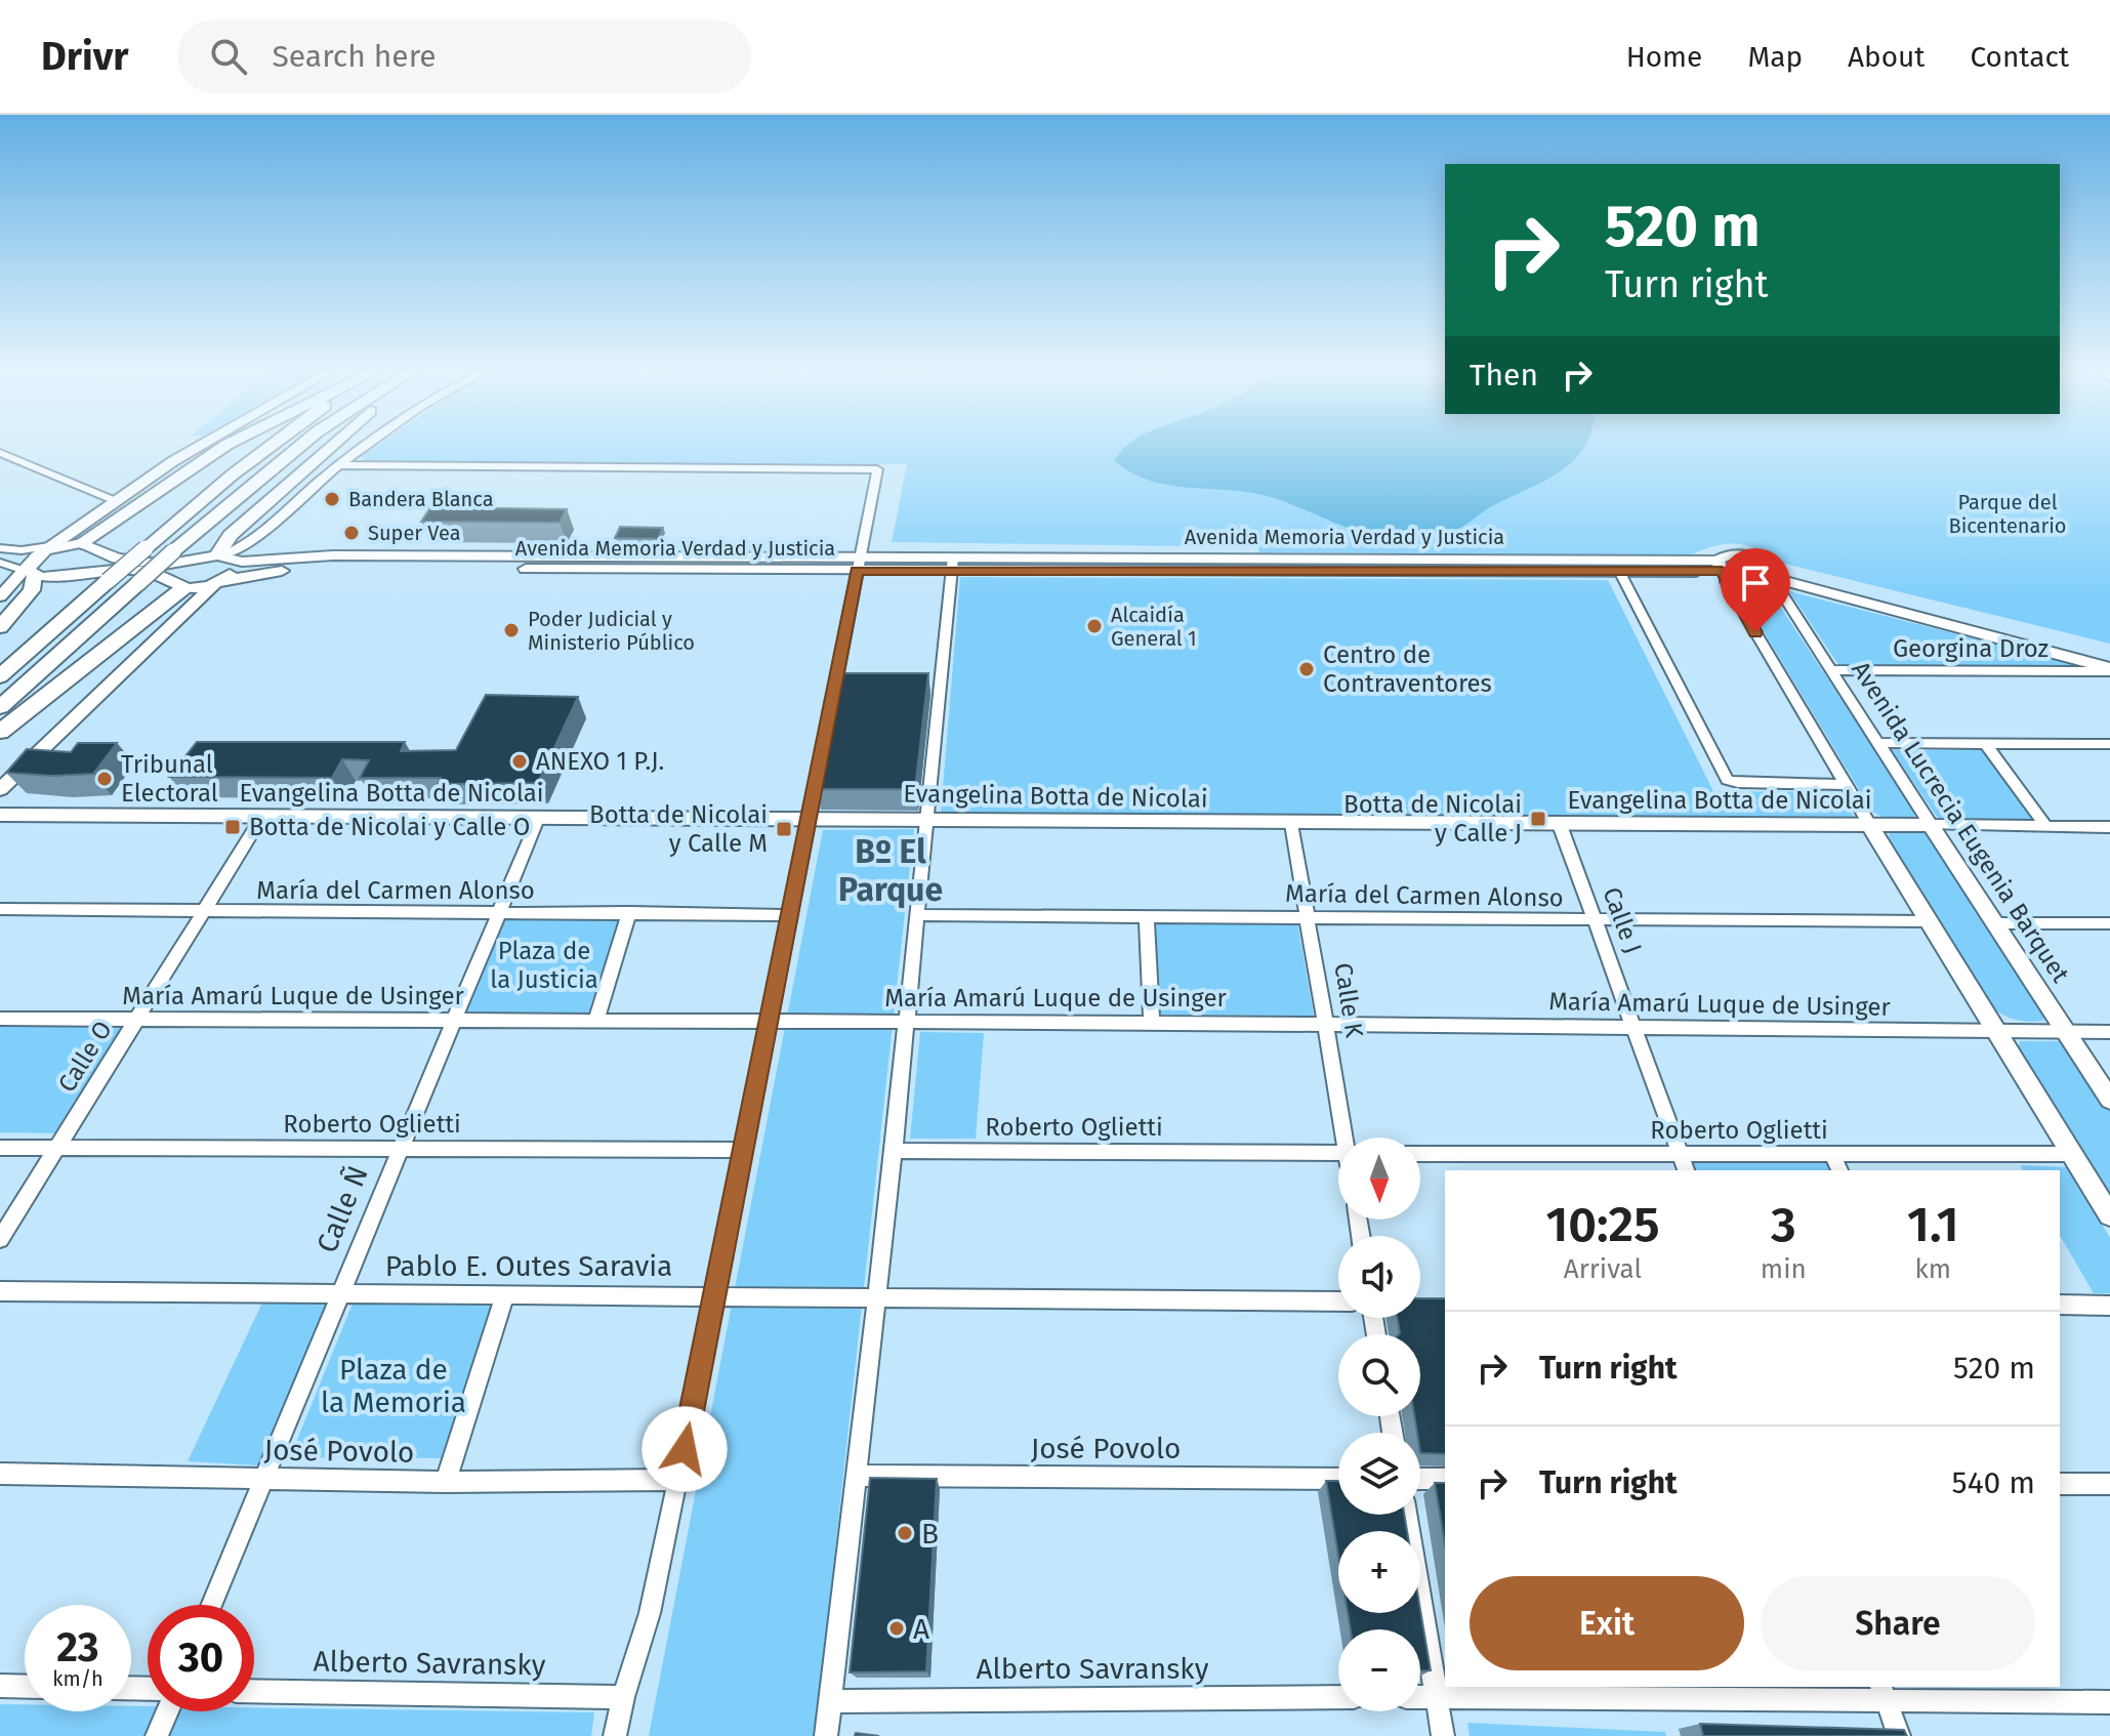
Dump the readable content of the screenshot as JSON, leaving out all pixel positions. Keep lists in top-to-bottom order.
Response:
{
  "streets": {
    "street": [
      "Avenida Memoria Verdad y Justicia",
      "Georgina Droz",
      "Evangelina Botta de Nicolai",
      "Avenida Lucrecia Eugenia Barquet",
      "María del Carmen Alonso",
      "Calle J",
      "María Amarú Luque de Usinger",
      "Calle K",
      "Calle O",
      "Roberto Oglietti",
      "Calle Ñ",
      "Pablo E. Outes Saravia",
      "José Povolo",
      "Alberto Savransky"
    ]
  },
  "crossings": [
    ["Avenida Memoria Verdad y Justicia", "Georgina Droz"],
    ["Avenida Memoria Verdad y Justicia", "Avenida Lucrecia Eugenia Barquet"],
    ["Georgina Droz", "Avenida Lucrecia Eugenia Barquet"],
    ["Evangelina Botta de Nicolai", "Avenida Lucrecia Eugenia Barquet"],
    ["Evangelina Botta de Nicolai", "Calle J"],
    ["Evangelina Botta de Nicolai", "Calle K"],
    ["Evangelina Botta de Nicolai", "Calle O"],
    ["Evangelina Botta de Nicolai", "Calle Ñ"],
    ["Avenida Lucrecia Eugenia Barquet", "María Amarú Luque de Usinger"],
    ["María del Carmen Alonso", "Calle J"],
    ["María del Carmen Alonso", "Calle K"],
    ["María del Carmen Alonso", "Calle O"],
    ["María del Carmen Alonso", "Calle Ñ"],
    ["Calle J", "María Amarú Luque de Usinger"],
    ["Calle J", "Roberto Oglietti"],
    ["María Amarú Luque de Usinger", "Calle K"],
    ["María Amarú Luque de Usinger", "Calle O"],
    ["María Amarú Luque de Usinger", "Calle Ñ"],
    ["Calle O", "Roberto Oglietti"],
    ["Roberto Oglietti", "Calle Ñ"],
    ["Calle Ñ", "Pablo E. Outes Saravia"],
    ["Calle Ñ", "José Povolo"]
  ],
  "districts": ["Bº El Parque"],
  "parks": ["Parque del Bicentenario", "Plaza de la Justicia", "Plaza de la Memoria"],
  "places": {
    "other": [
      "Bandera Blanca",
      "Super Vea",
      "Alcaidía General 1",
      "Poder Judicial y Ministerio Público",
      "Centro de Contraventores",
      "ANEXO 1 P.J.",
      "Tribunal Electoral",
      "B",
      "A"
    ],
    "transit": ["Botta de Nicolai y Calle J", "Botta de Nicolai y Calle O", "Botta de Nicolai y Calle M"]
  },
  "north": "bottom",
  "page": {
    "header": "Drivr",
    "search": "Search here",
    "nav": [
      "Home",
      "Map",
      "About",
      "Contact"
    ],
    "turn": ["520 m", "Turn right"],
    "then": "Then",
    "map_buttons": ["+", "−"],
    "eta": [
      "10:25",
      "Arrival",
      "3",
      "min",
      "1.1",
      "km"
    ],
    "list": [
      {
        "name": "Turn right",
        "value": "520 m"
      },
      {
        "name": "Turn right",
        "value": "540 m"
      }
    ],
    "buttons": ["Exit", "Share"],
    "speed": "23 km/h",
    "limit": "30"
  }
}
